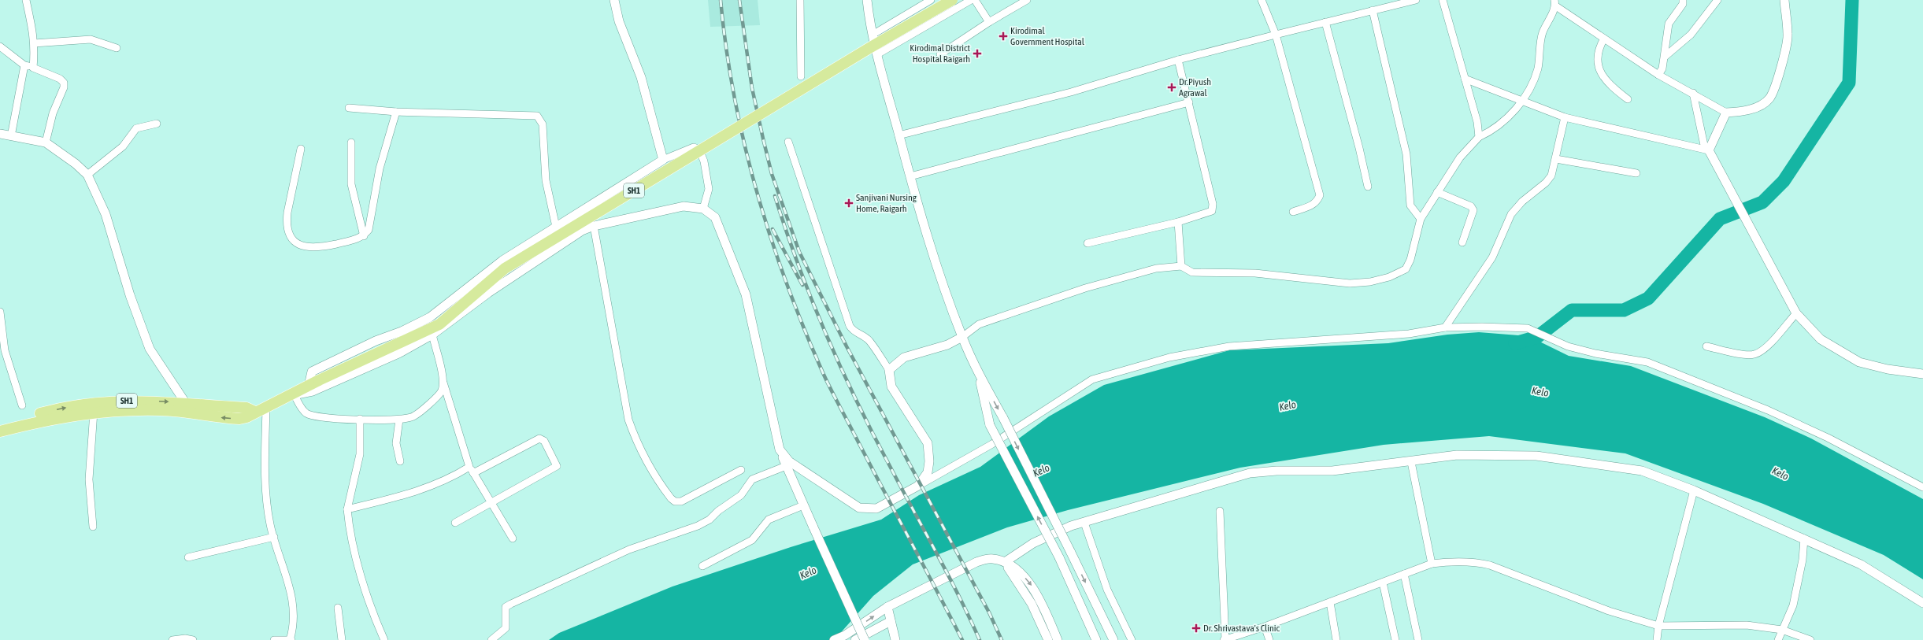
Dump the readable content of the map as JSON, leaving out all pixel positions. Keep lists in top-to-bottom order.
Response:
{
  "streets": {
    "main road": ["SH1"]
  },
  "water": ["Kelo"],
  "places": {
    "health": [
      "Kirodimal Government Hospital",
      "Kirodimal District Hospital Raigarh",
      "Dr.Piyush Agrawal",
      "Sanjivani Nursing Home, Raigarh",
      "Dr. Shrivastava's Clinic"
    ]
  }
}
